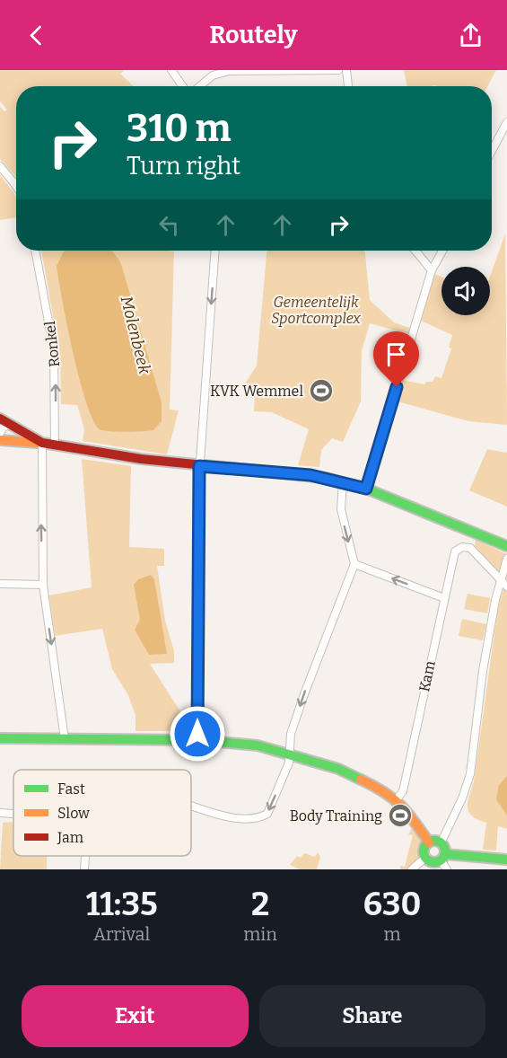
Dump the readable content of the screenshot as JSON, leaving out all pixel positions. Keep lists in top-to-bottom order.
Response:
{
  "streets": {
    "street": ["Ronkel", "Kam"]
  },
  "one_way": ["Ronkel"],
  "water": ["Molenbeek"],
  "parks": ["Gemeentelijk Sportcomplex"],
  "places": {
    "sports": ["KVK Wemmel", "Body Training"]
  },
  "legend": ["Fast", "Slow", "Jam"],
  "page": {
    "header": "Routely",
    "turn": ["310 m", "Turn right"],
    "eta": [
      "11:35",
      "Arrival",
      "2",
      "min",
      "630",
      "m"
    ],
    "buttons": ["Exit", "Share"]
  }
}
